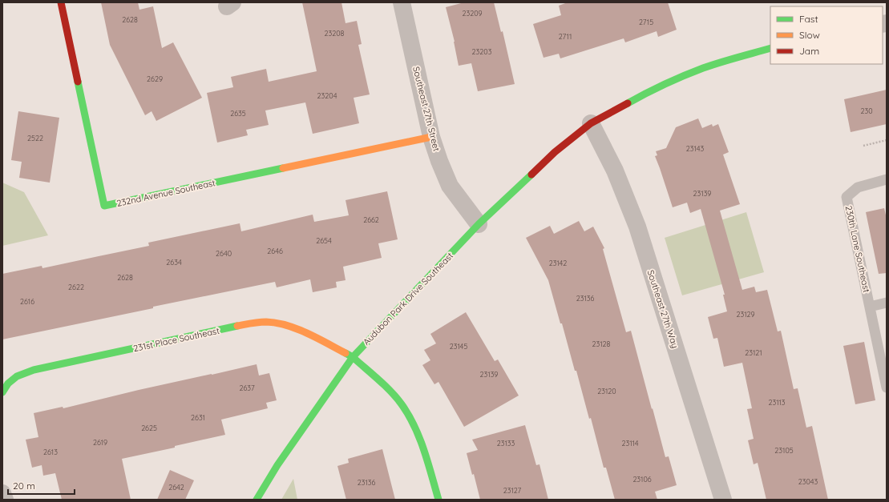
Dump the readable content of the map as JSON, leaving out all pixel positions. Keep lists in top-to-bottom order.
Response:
{
  "streets": {
    "street": [
      "Southeast 27th Street",
      "232nd Avenue Southeast",
      "Audubon Park Drive Southeast",
      "Southeast 27th Way",
      "231st Place Southeast"
    ],
    "lane": ["230th Lane Southeast"]
  },
  "crossings": [
    ["Southeast 27th Street", "232nd Avenue Southeast"],
    ["Southeast 27th Street", "Audubon Park Drive Southeast"],
    ["Audubon Park Drive Southeast", "Southeast 27th Way"],
    ["Audubon Park Drive Southeast", "231st Place Southeast"]
  ],
  "house_numbers": [
    "23209",
    "2628",
    "2715",
    "23208",
    "2711",
    "23203",
    "2629",
    "23204",
    "230",
    "2635",
    "2522",
    "23143",
    "23139",
    "2662",
    "2654",
    "2646",
    "2640",
    "2634",
    "23142",
    "2628",
    "2622",
    "23136",
    "2616",
    "23129",
    "23128",
    "23145",
    "23121",
    "23139",
    "2637",
    "23120",
    "23113",
    "2631",
    "2625",
    "2619",
    "23133",
    "23114",
    "23105",
    "2613",
    "23106",
    "23043",
    "23136",
    "2642",
    "23127"
  ],
  "legend": ["Fast", "Slow", "Jam"],
  "scale_bar": "20 m"
}
